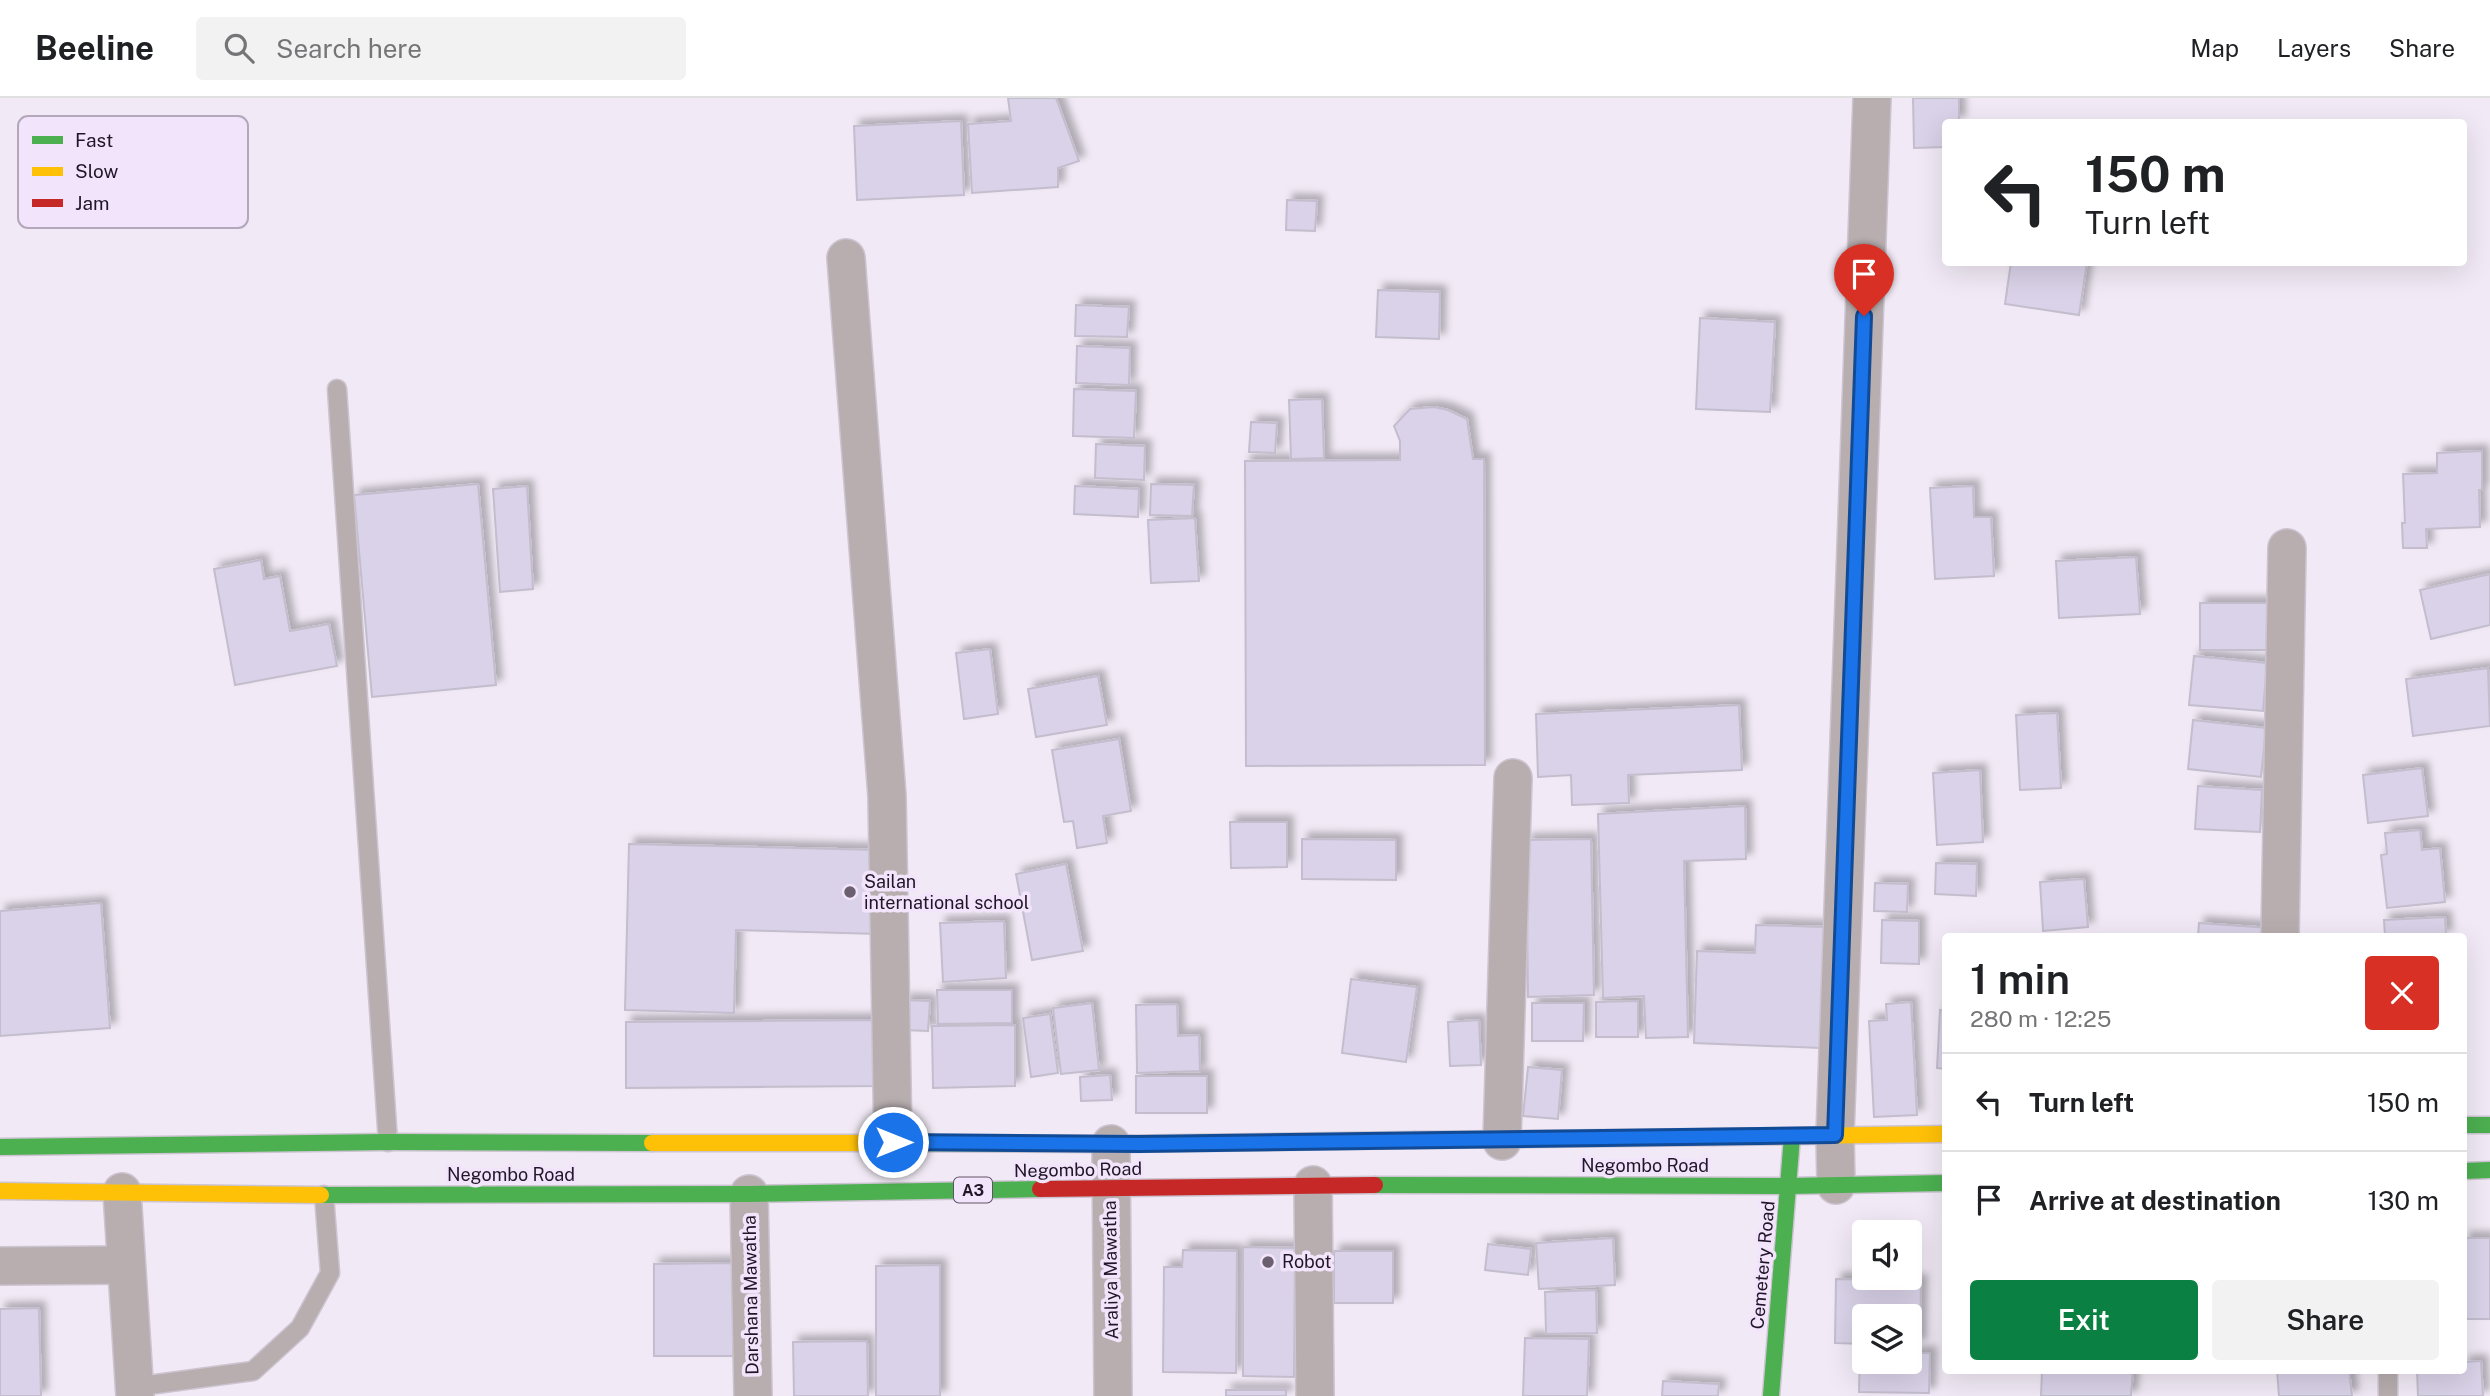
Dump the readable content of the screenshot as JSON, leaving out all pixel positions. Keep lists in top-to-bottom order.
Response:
{
  "streets": {
    "main road": ["Negombo Road", "A3", "Cemetery Road"],
    "street": ["Araliya Mawatha", "Darshana Mawatha"]
  },
  "crossings": [
    ["Negombo Road", "Cemetery Road"],
    ["Negombo Road", "Araliya Mawatha"],
    ["Negombo Road", "Darshana Mawatha"]
  ],
  "places": ["Sailan international school", "Robot"],
  "legend": ["Fast", "Slow", "Jam"],
  "page": {
    "header": "Beeline",
    "search": "Search here",
    "nav": ["Map", "Layers", "Share"],
    "turn": ["150 m", "Turn left"],
    "heading": ["1 min", "280 m · 12:25"],
    "list": [
      {
        "name": "Turn left",
        "value": "150 m"
      },
      {
        "name": "Arrive at destination",
        "value": "130 m"
      }
    ],
    "buttons": ["Exit", "Share"]
  }
}
